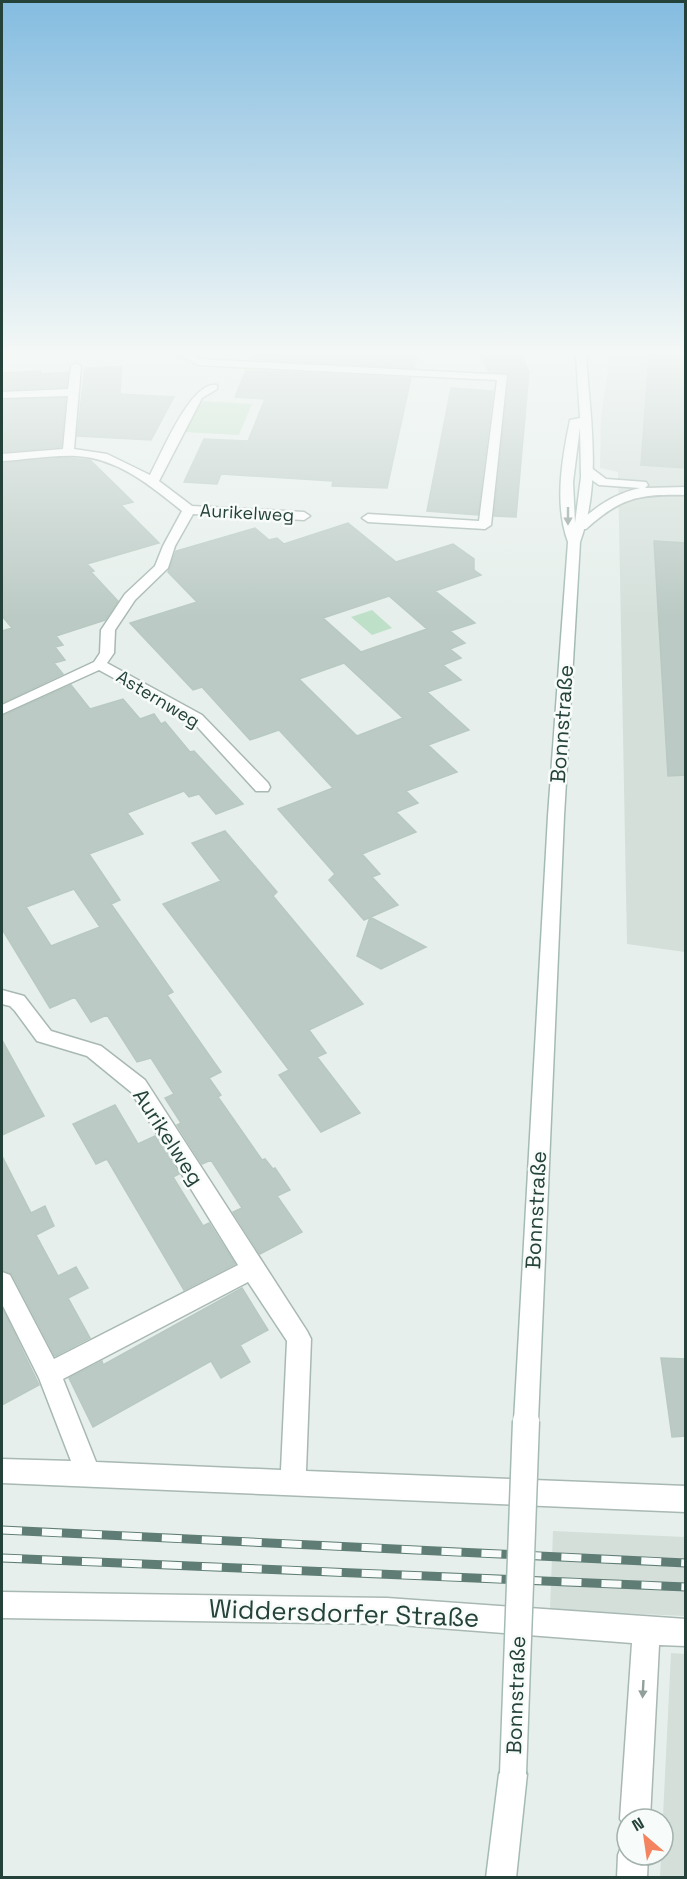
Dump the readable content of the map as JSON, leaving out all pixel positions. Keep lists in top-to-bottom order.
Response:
{
  "streets": {
    "street": [
      "Aurikelweg",
      "Asternweg",
      "Bonnstraße",
      "Widdersdorfer Straße"
    ]
  },
  "crossings": [
    ["Aurikelweg", "Asternweg"]
  ],
  "north": "top left"
}
